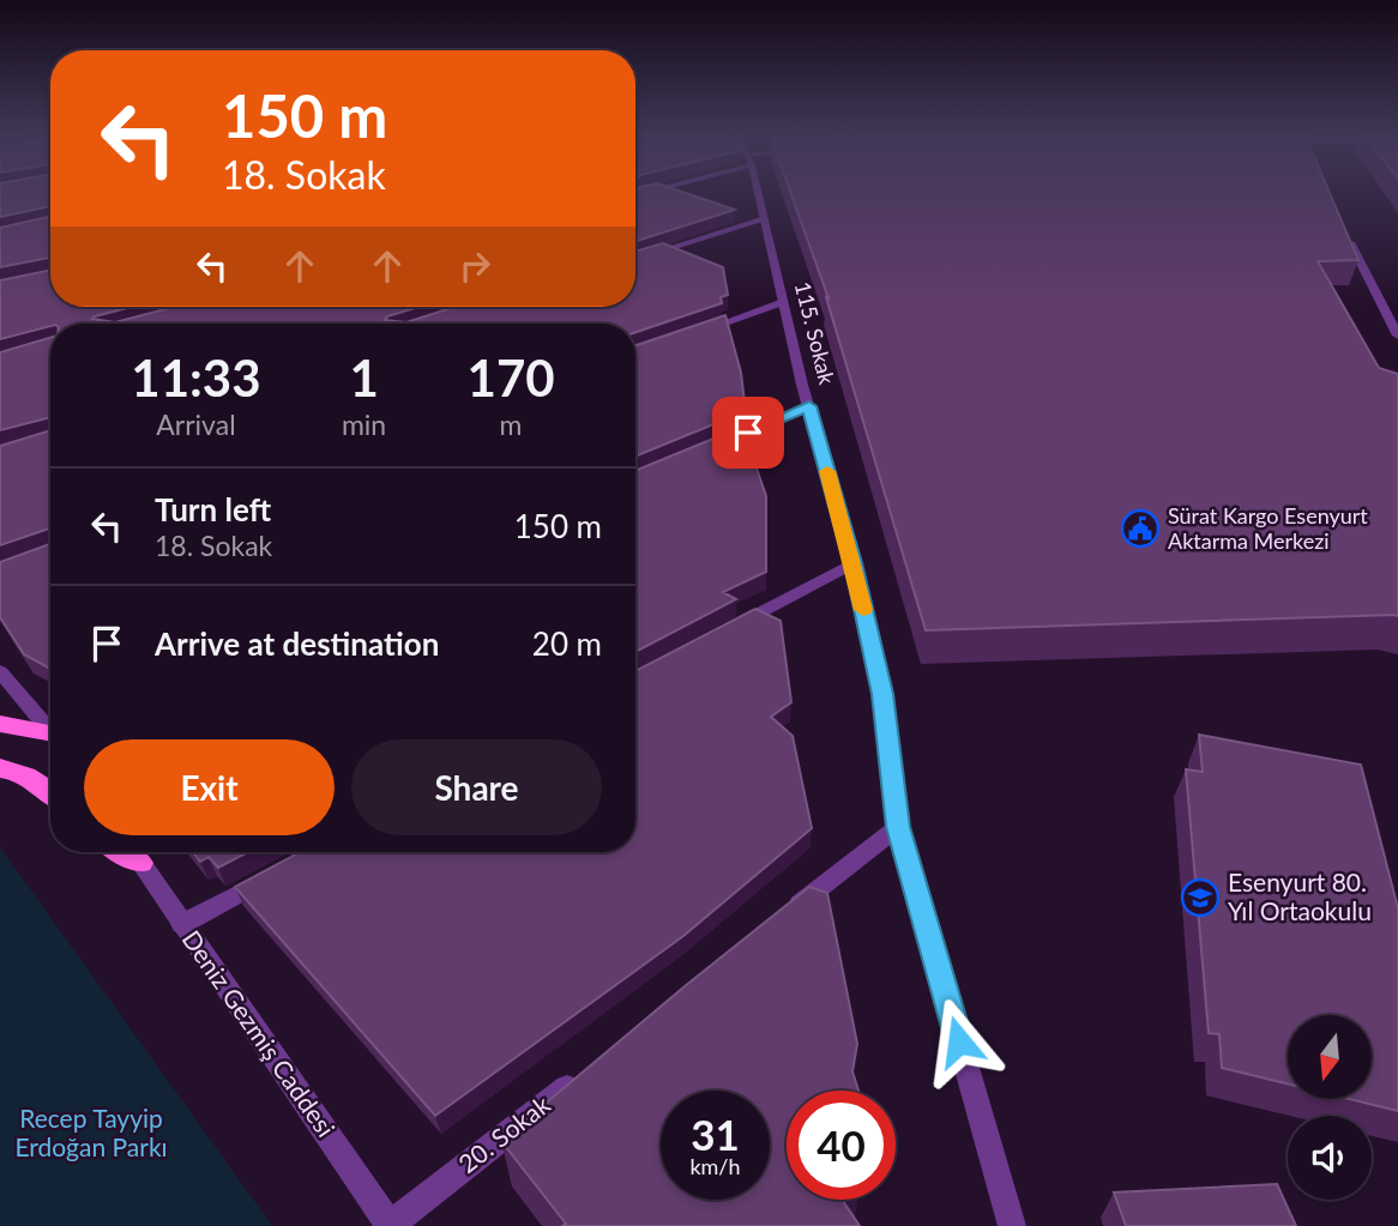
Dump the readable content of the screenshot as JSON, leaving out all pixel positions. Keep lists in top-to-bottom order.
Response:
{
  "streets": {
    "street": ["115. Sokak", "Deniz Gezmiş Caddesi", "20. Sokak"]
  },
  "crossings": [
    ["Deniz Gezmiş Caddesi", "20. Sokak"]
  ],
  "parks": ["Recep Tayyip Erdoğan Parkı"],
  "places": {
    "public building": ["Sürat Kargo Esenyurt Aktarma Merkezi"],
    "school or university": ["Esenyurt 80. Yıl Ortaokulu"]
  },
  "north": "bottom",
  "page": {
    "turn": ["150 m", "18. Sokak"],
    "eta": [
      "11:33",
      "Arrival",
      "1",
      "min",
      "170",
      "m"
    ],
    "list": [
      {
        "name": "Turn left",
        "note": "18. Sokak",
        "value": "150 m"
      },
      {
        "name": "Arrive at destination",
        "value": "20 m"
      }
    ],
    "buttons": ["Exit", "Share"],
    "speed": "31 km/h",
    "limit": "40"
  }
}
